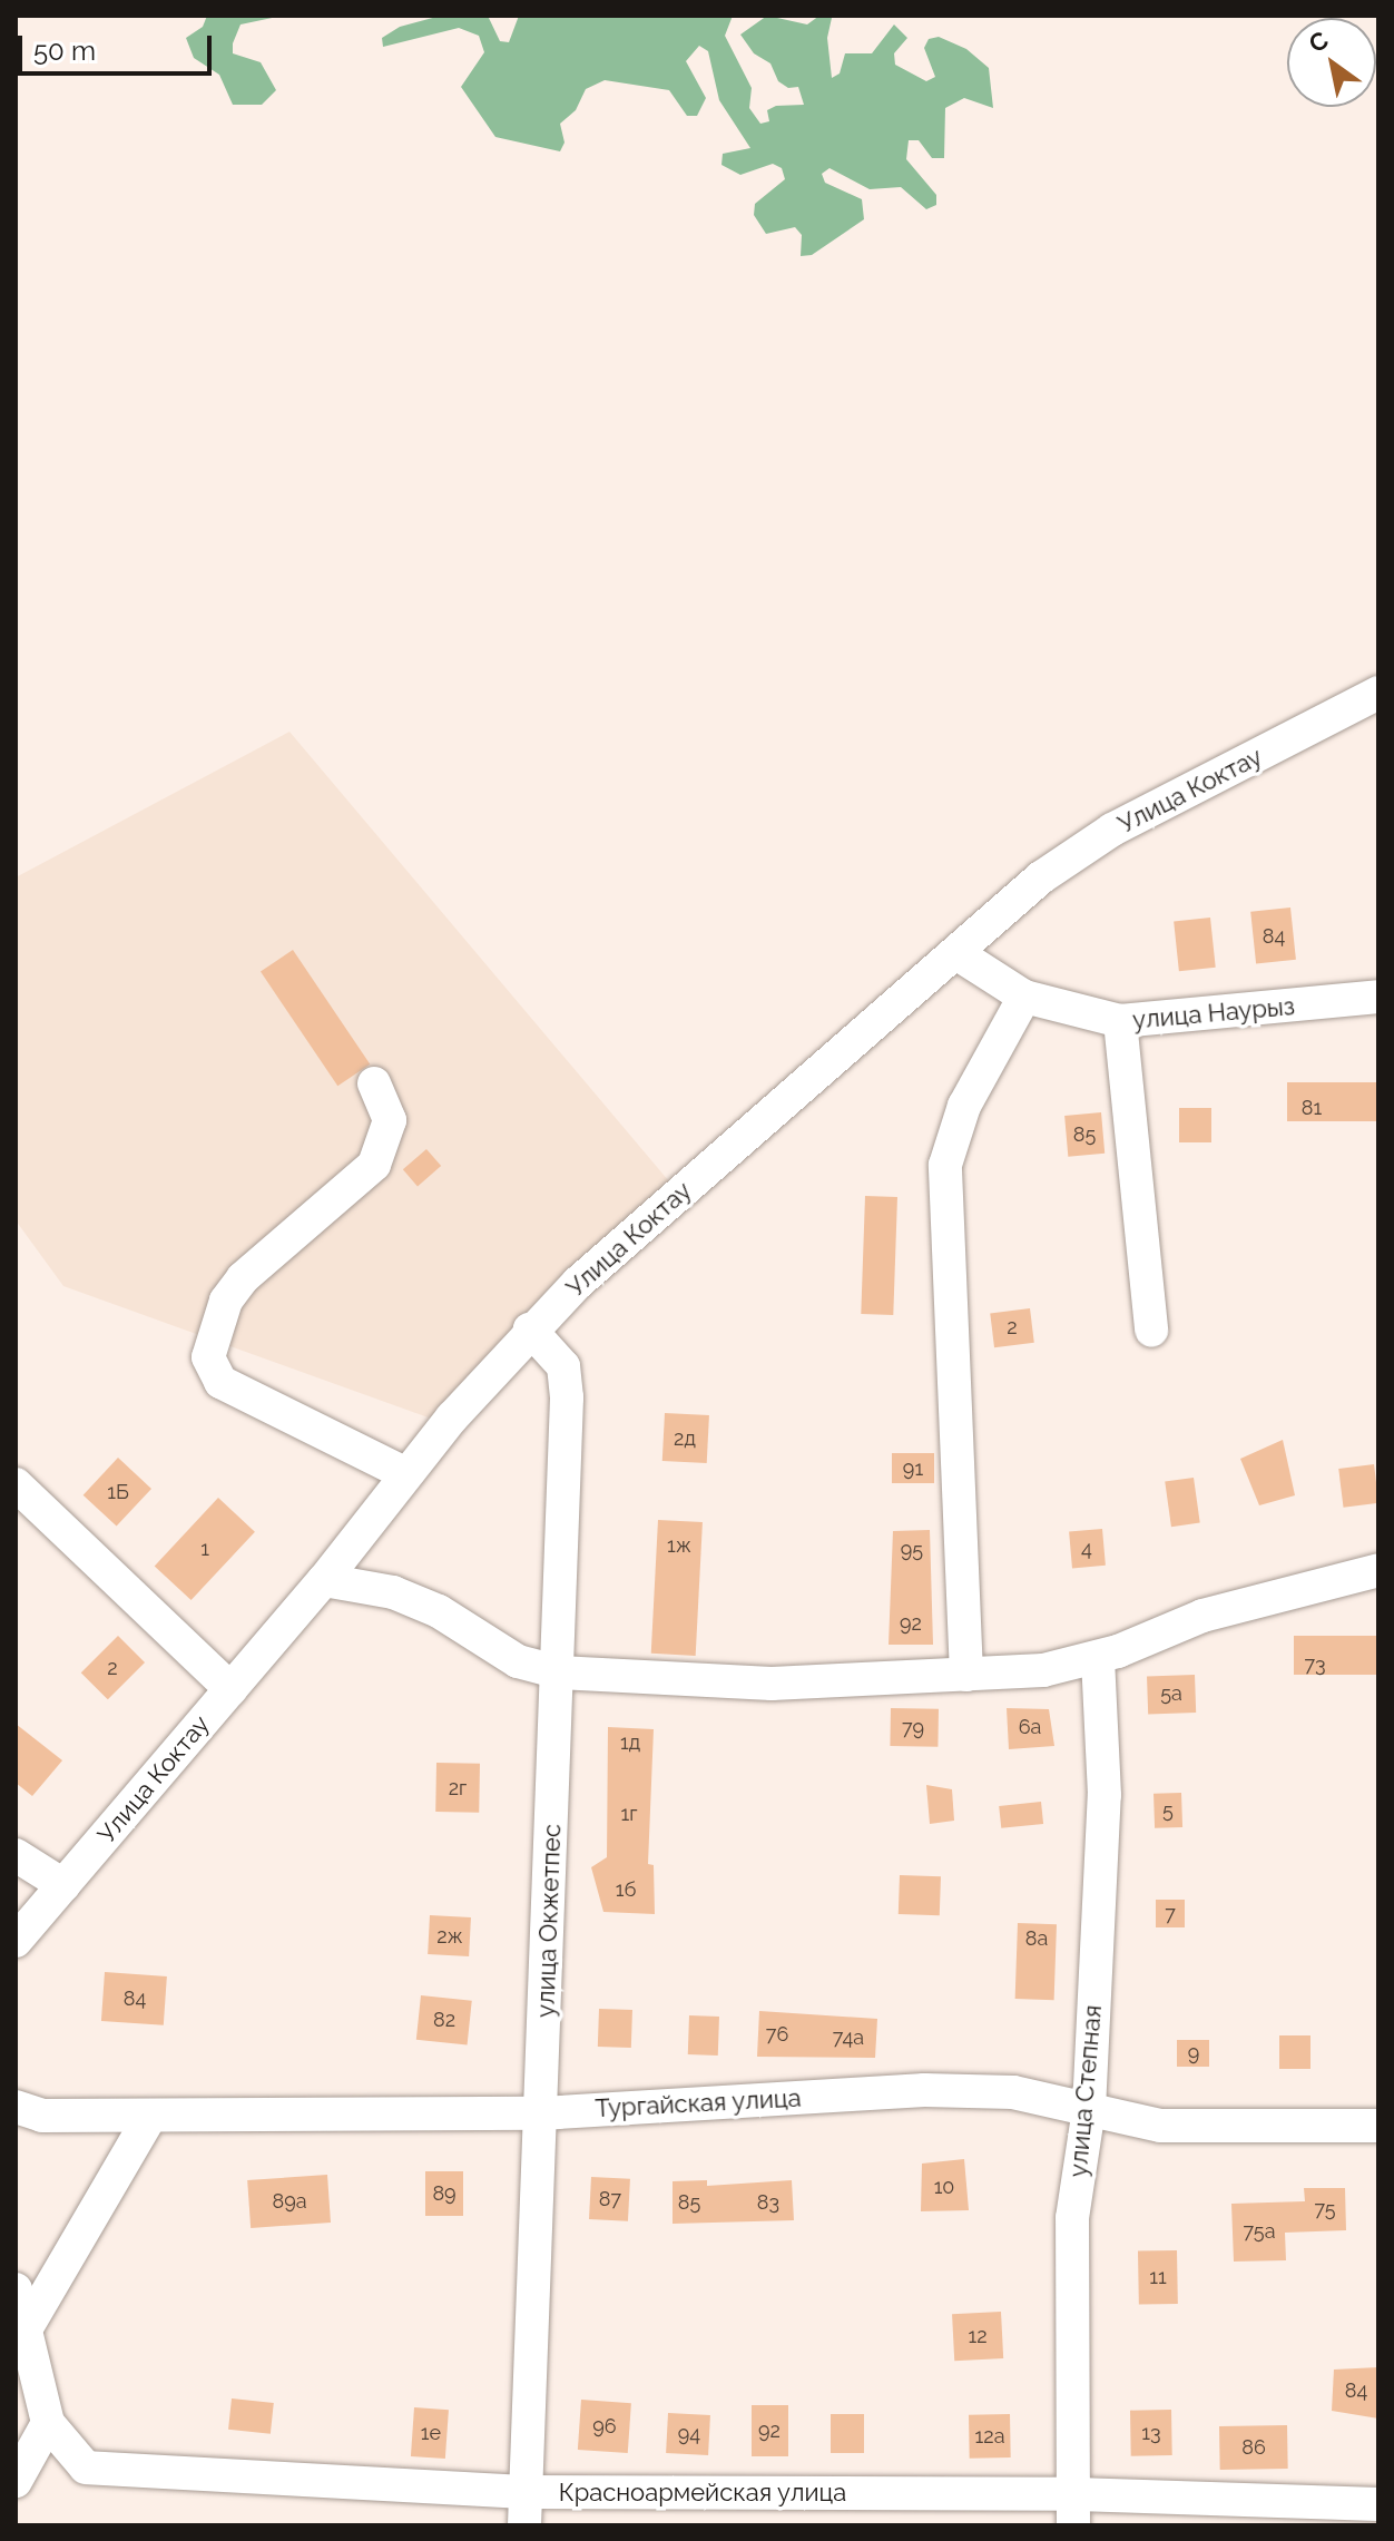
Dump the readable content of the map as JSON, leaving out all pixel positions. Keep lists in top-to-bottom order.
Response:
{
  "streets": {
    "street": [
      "Улица Коктау",
      "улица Наурыз",
      "улица Окжетпес",
      "улица Степная",
      "Тургайская улица",
      "Красноармейская улица"
    ]
  },
  "crossings": [
    ["Улица Коктау", "улица Наурыз"],
    ["Улица Коктау", "улица Окжетпес"],
    ["улица Окжетпес", "Тургайская улица"],
    ["улица Окжетпес", "Красноармейская улица"],
    ["улица Степная", "Тургайская улица"],
    ["улица Степная", "Красноармейская улица"]
  ],
  "house_numbers": [
    "84",
    "81",
    "85",
    "2",
    "2д",
    "91",
    "1Б",
    "1ж",
    "1",
    "4",
    "95",
    "92",
    "73",
    "2",
    "5а",
    "6а",
    "79",
    "1д",
    "2г",
    "5",
    "1г",
    "1б",
    "7",
    "2ж",
    "8а",
    "84",
    "82",
    "76",
    "74а",
    "9",
    "10",
    "89",
    "87",
    "89а",
    "85",
    "83",
    "75",
    "75а",
    "11",
    "12",
    "84",
    "96",
    "92",
    "1e",
    "13",
    "94",
    "12а",
    "86"
  ],
  "scale_bar": "50 m",
  "north": "top left"
}
